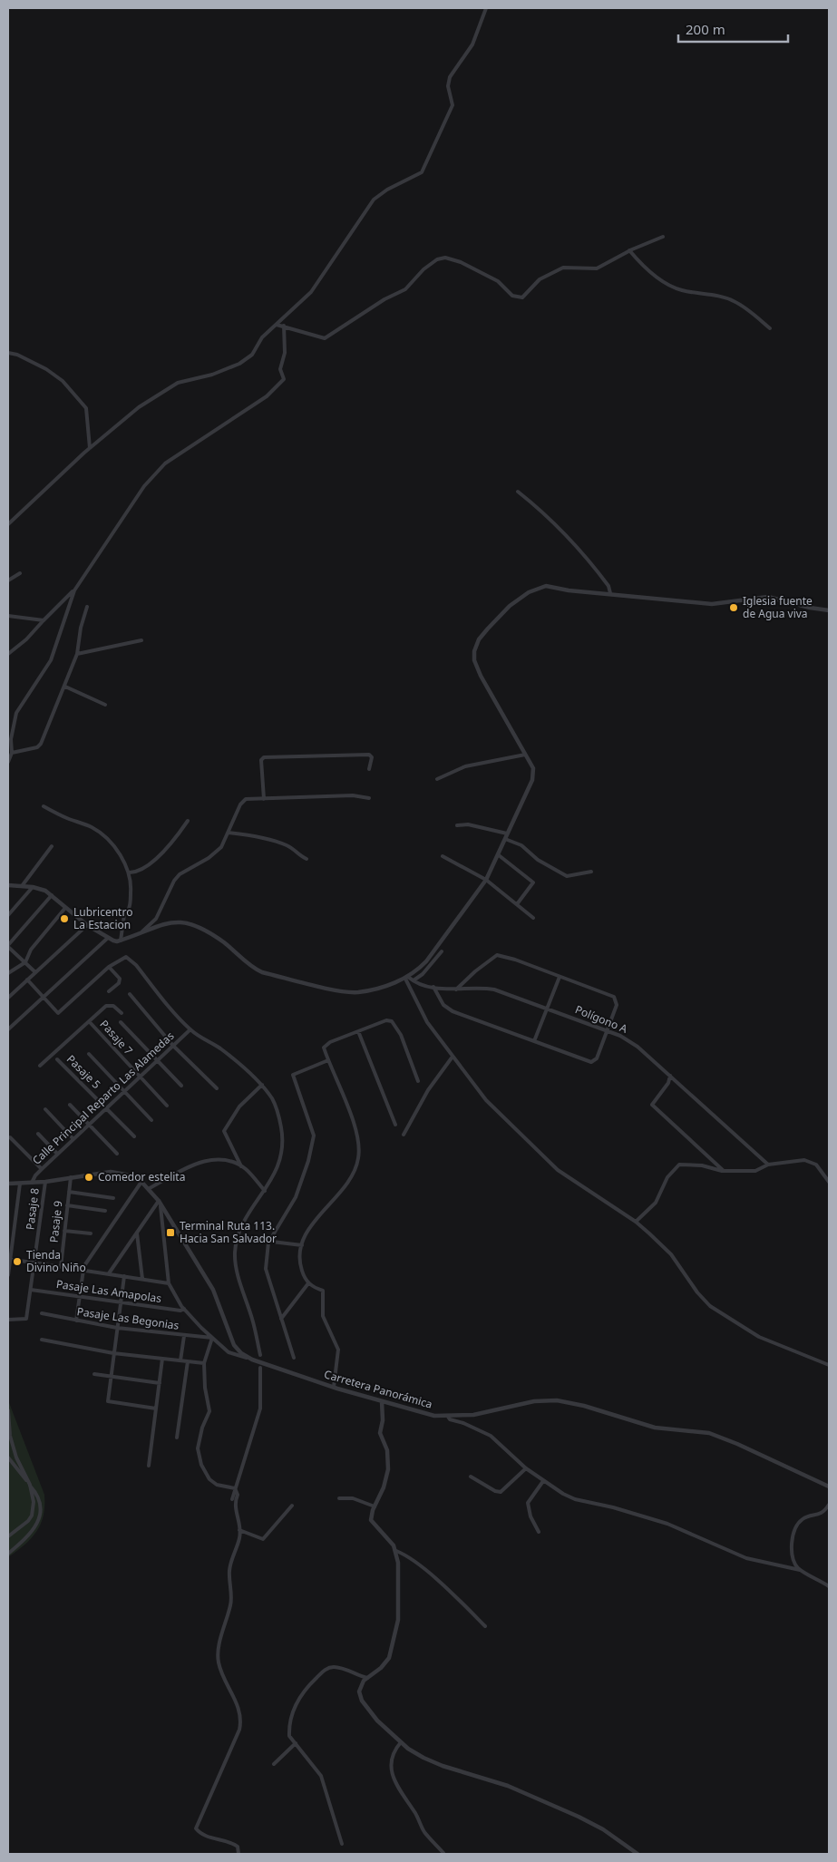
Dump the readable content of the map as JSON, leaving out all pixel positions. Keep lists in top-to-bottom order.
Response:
{
  "streets": {
    "street": [
      "Polígono A",
      "Pasaje 7",
      "Pasaje 5",
      "Calle Principal Reparto Las Alamedas",
      "Pasaje 8",
      "Pasaje 9",
      "Pasaje Las Amapolas",
      "Pasaje Las Begonias",
      "Carretera Panorámica"
    ]
  },
  "crossings": [
    ["Pasaje 7", "Calle Principal Reparto Las Alamedas"],
    ["Pasaje 5", "Calle Principal Reparto Las Alamedas"],
    ["Calle Principal Reparto Las Alamedas", "Carretera Panorámica"],
    ["Pasaje 8", "Pasaje Las Amapolas"],
    ["Pasaje 8", "Carretera Panorámica"],
    ["Pasaje 9", "Carretera Panorámica"]
  ],
  "places": {
    "other": [
      "Iglesia fuente de Agua viva",
      "Lubricentro La Estacion",
      "Comedor estelita",
      "Tienda Divino Niño"
    ],
    "transit": ["Terminal Ruta 113. Hacia San Salvador"]
  },
  "scale_bar": "200 m"
}
